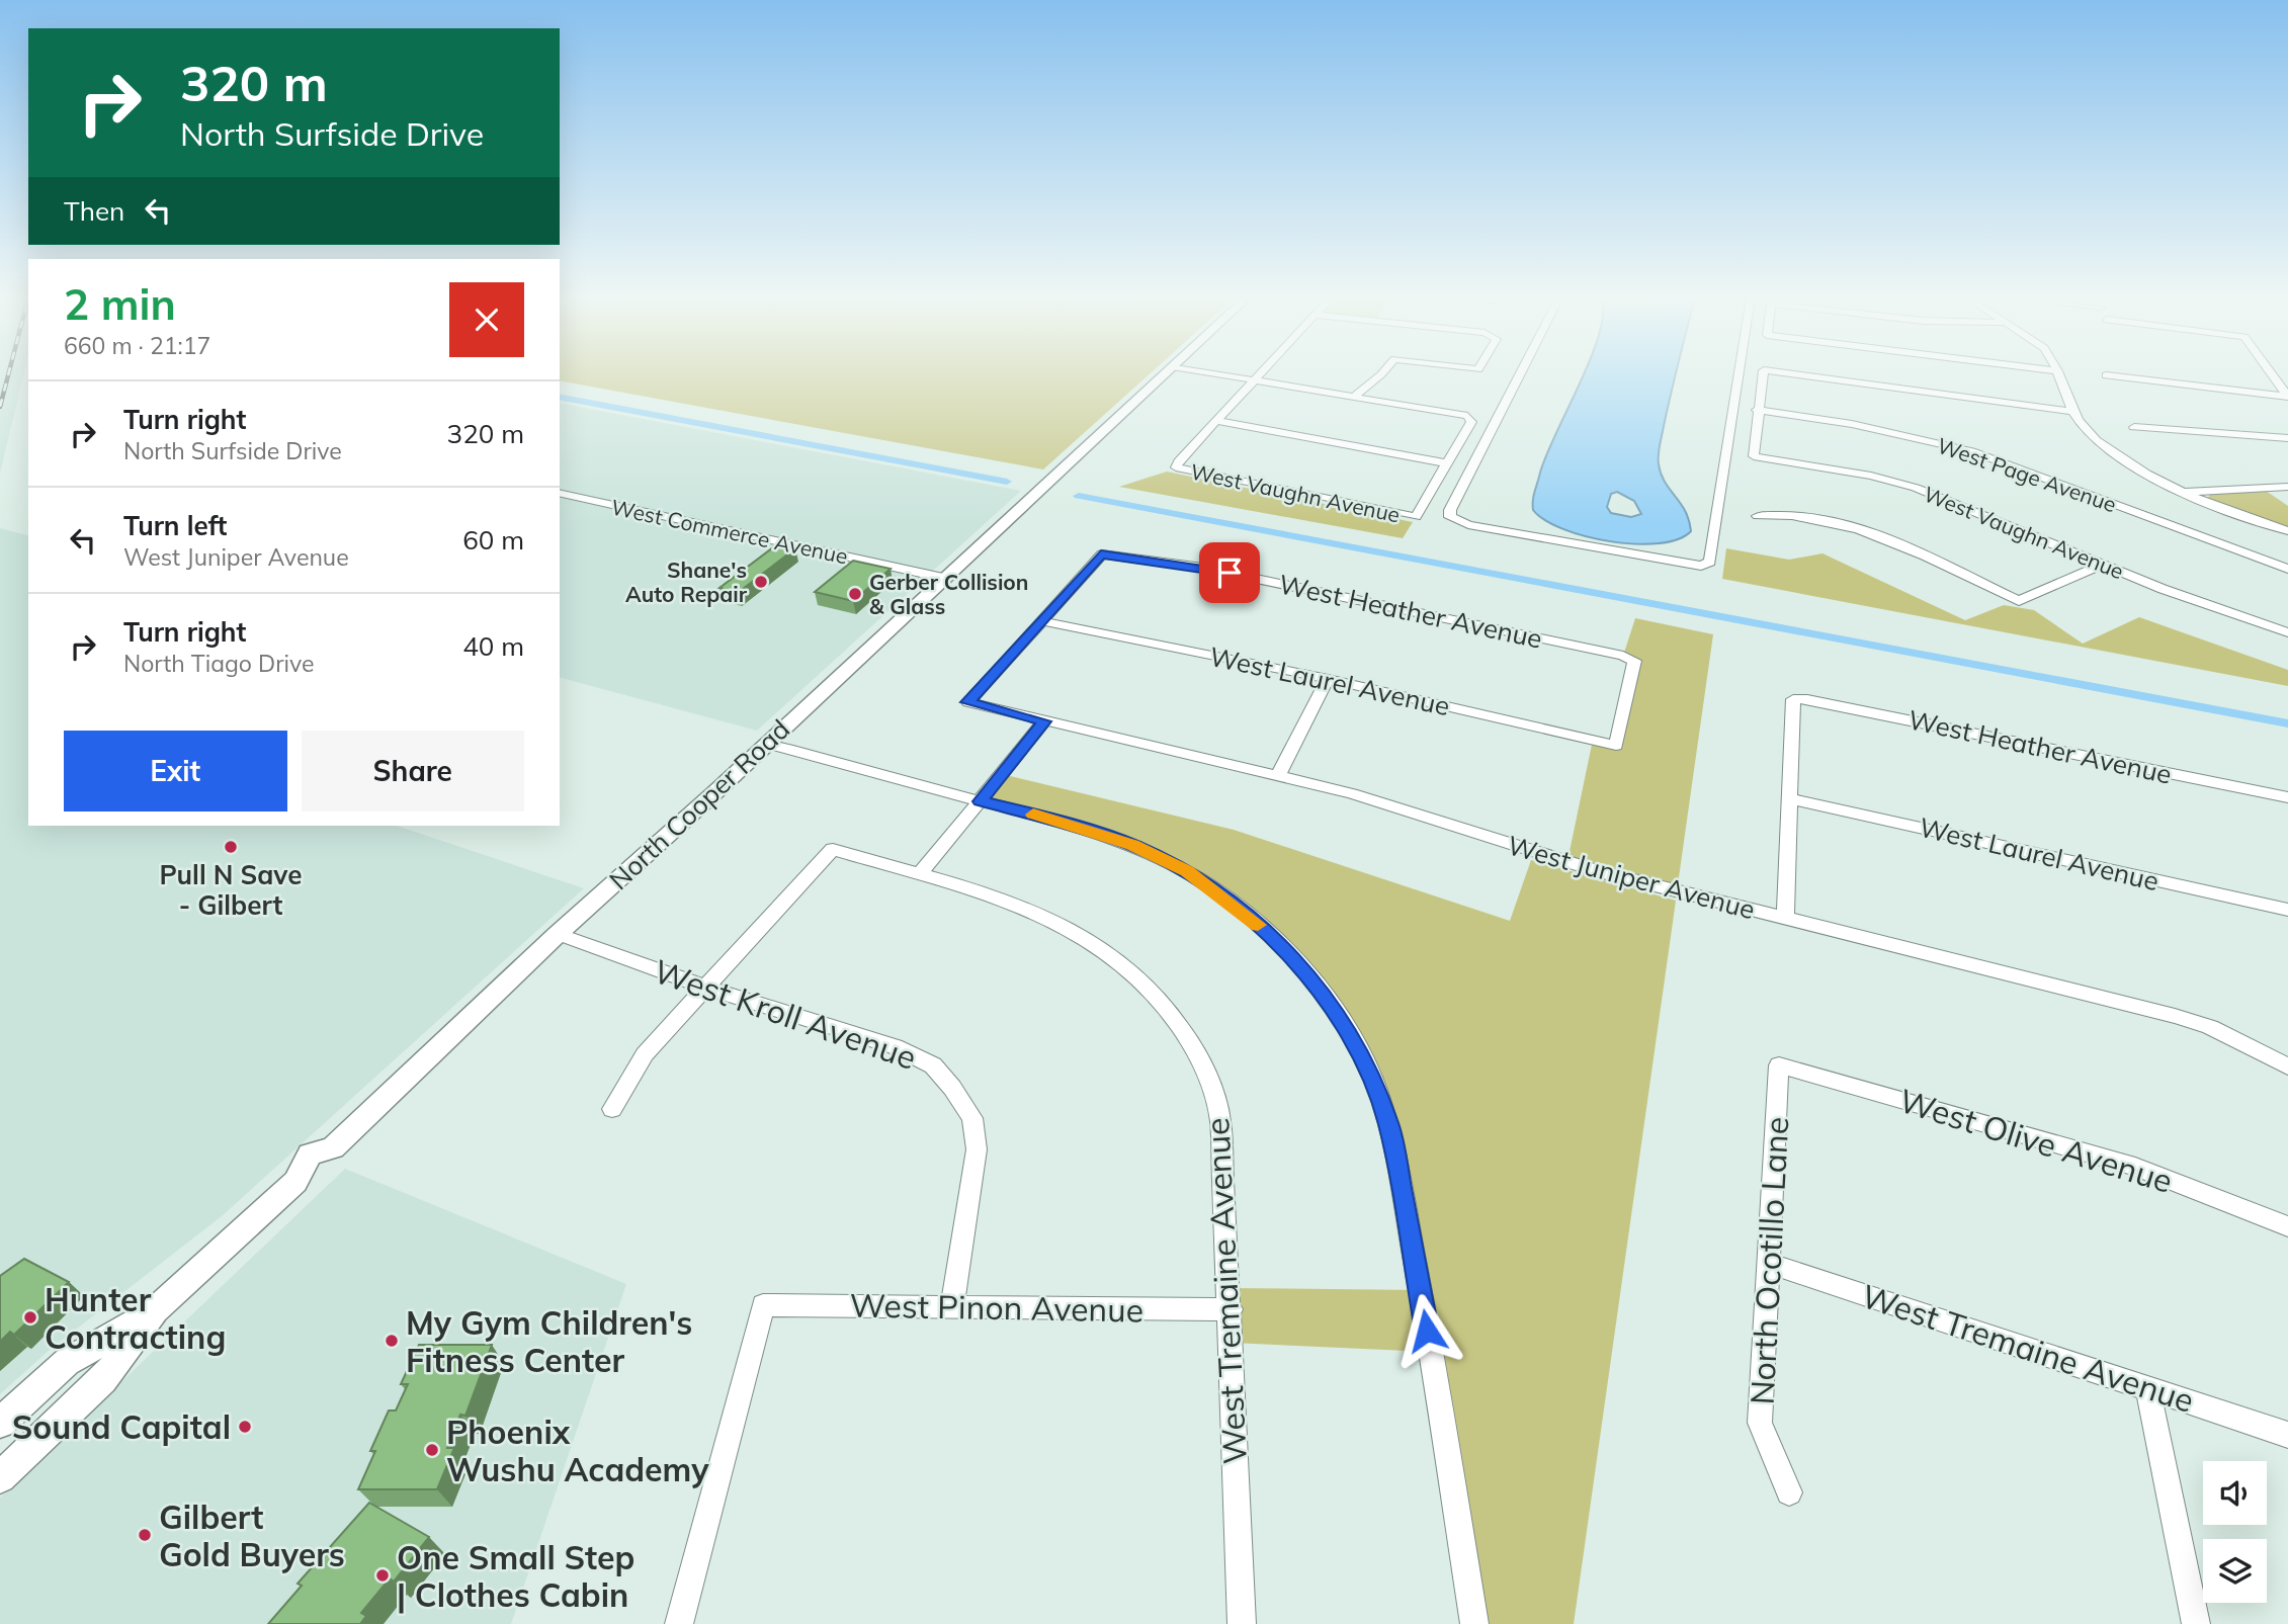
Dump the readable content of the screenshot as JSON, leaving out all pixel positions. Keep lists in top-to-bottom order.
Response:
{
  "streets": {
    "main road": ["North Cooper Road"],
    "street": [
      "West Page Avenue",
      "West Vaughn Avenue",
      "West Commerce Avenue",
      "West Heather Avenue",
      "West Laurel Avenue",
      "West Juniper Avenue",
      "West Kroll Avenue",
      "West Olive Avenue",
      "North Ocotillo Lane",
      "West Tremaine Avenue",
      "West Pinon Avenue"
    ]
  },
  "crossings": [
    ["West Page Avenue", "West Vaughn Avenue"],
    ["West Commerce Avenue", "North Cooper Road"],
    ["West Heather Avenue", "West Laurel Avenue"],
    ["West Heather Avenue", "West Juniper Avenue"],
    ["West Laurel Avenue", "West Juniper Avenue"],
    ["North Cooper Road", "West Kroll Avenue"],
    ["West Kroll Avenue", "West Tremaine Avenue"],
    ["West Kroll Avenue", "West Pinon Avenue"],
    ["West Olive Avenue", "North Ocotillo Lane"],
    ["North Ocotillo Lane", "West Tremaine Avenue"],
    ["West Tremaine Avenue", "West Pinon Avenue"]
  ],
  "places": [
    "Shane's Auto Repair",
    "Gerber Collision & Glass",
    "Pull N Save - Gilbert",
    "Hunter Contracting",
    "My Gym Children's Fitness Center",
    "Sound Capital",
    "Phoenix Wushu Academy",
    "Gilbert Gold Buyers",
    "One Small Step | Clothes Cabin"
  ],
  "page": {
    "turn": ["320 m", "North Surfside Drive"],
    "then": "Then",
    "heading": ["2 min", "660 m · 21:17"],
    "list": [
      {
        "name": "Turn right",
        "note": "North Surfside Drive",
        "value": "320 m"
      },
      {
        "name": "Turn left",
        "note": "West Juniper Avenue",
        "value": "60 m"
      },
      {
        "name": "Turn right",
        "note": "North Tiago Drive",
        "value": "40 m"
      }
    ],
    "buttons": ["Exit", "Share"]
  }
}
